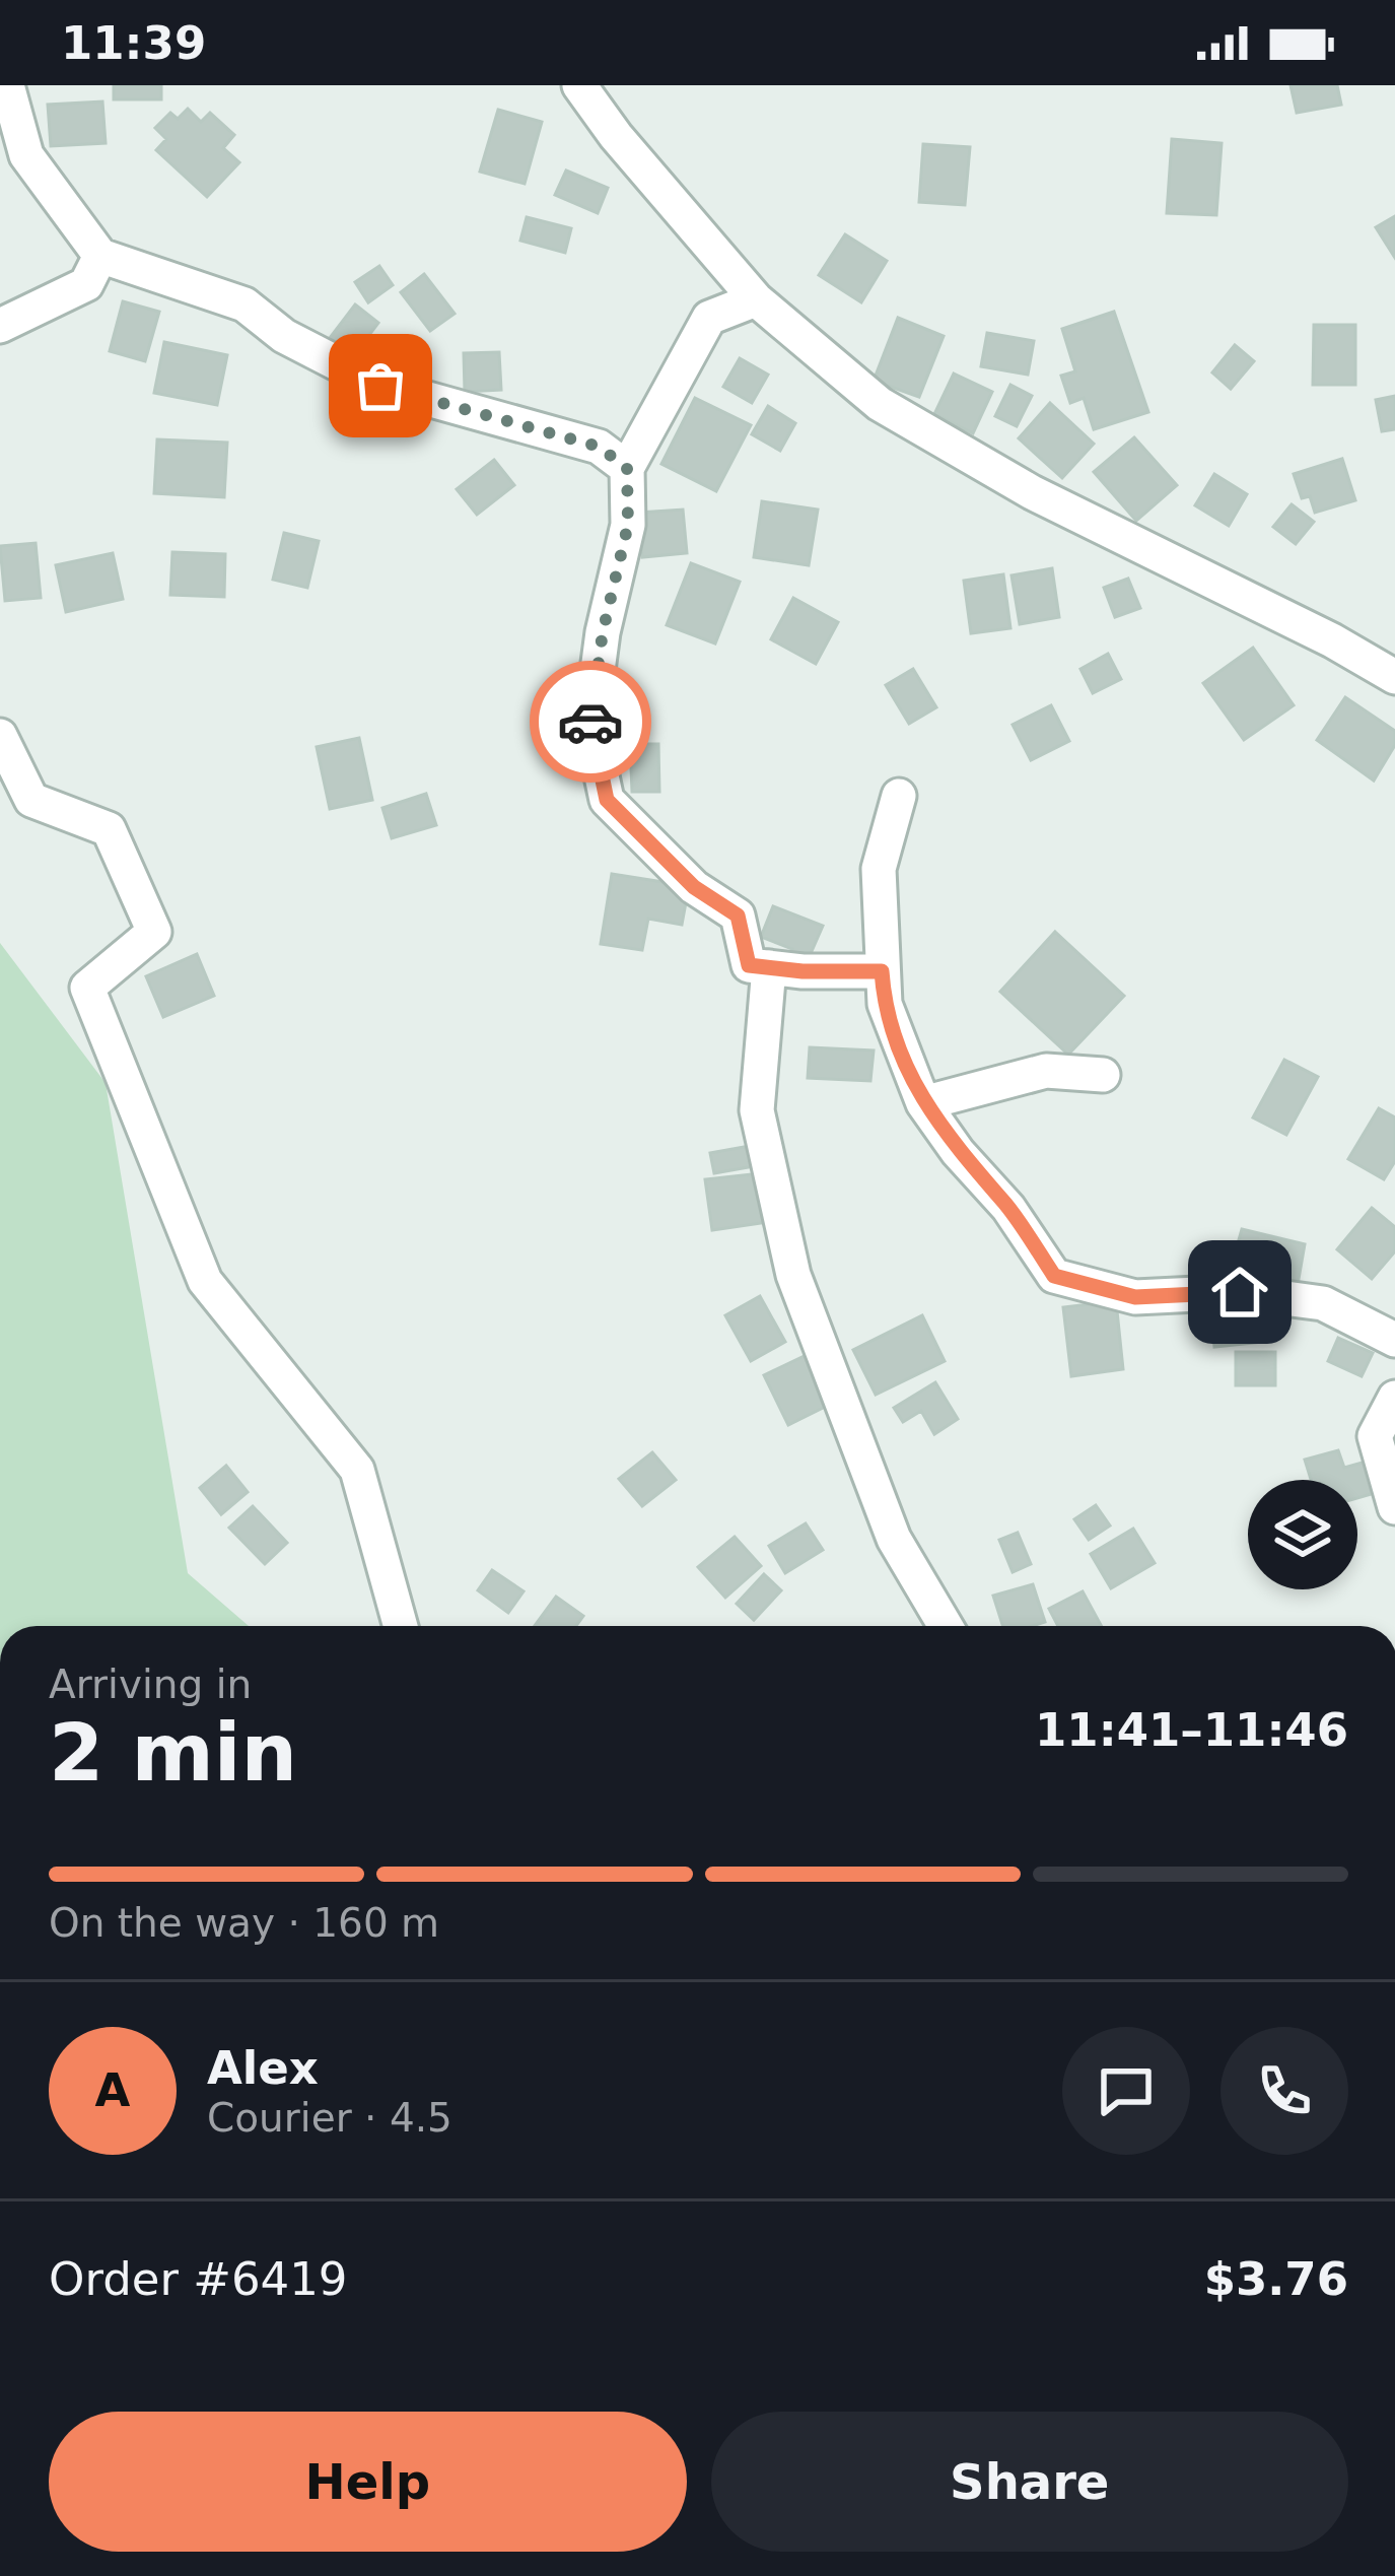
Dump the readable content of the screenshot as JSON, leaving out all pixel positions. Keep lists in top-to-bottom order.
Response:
{
  "page": {
    "status": "11:39",
    "heading": ["2 min", "Arriving in", "11:41–11:46"],
    "panel": [
      "Alex",
      "Courier · 4.5",
      "Order #6419",
      "$3.76"
    ],
    "bar": "On the way · 160 m",
    "round": "A",
    "buttons": ["Help", "Share"]
  }
}
